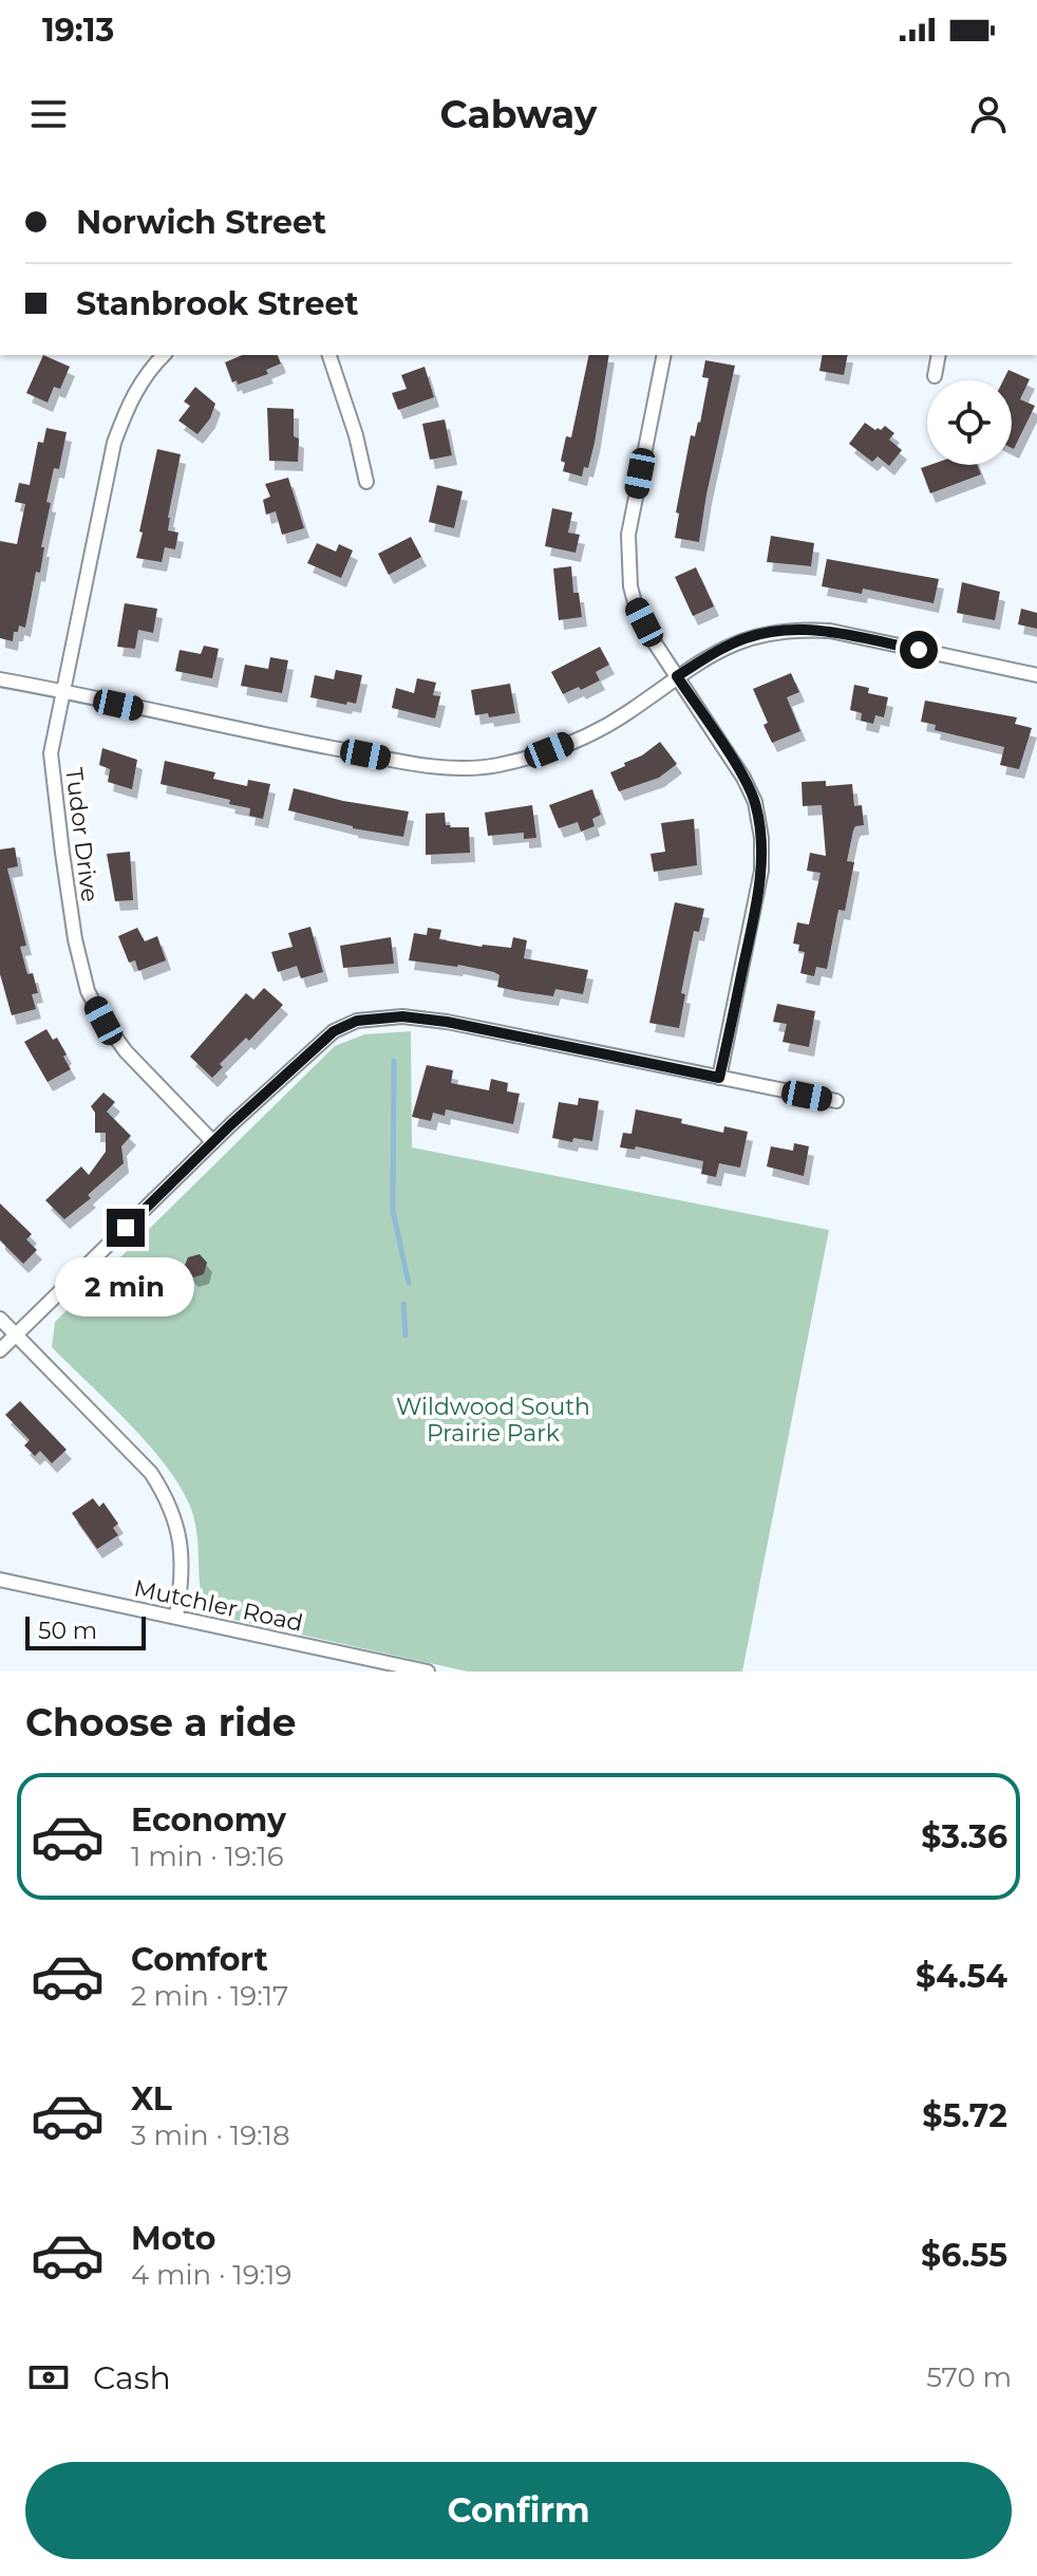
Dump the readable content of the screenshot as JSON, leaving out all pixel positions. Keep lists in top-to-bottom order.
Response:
{
  "streets": {
    "street": ["Tudor Drive", "Mutchler Road"]
  },
  "parks": ["Wildwood South Prairie Park"],
  "scale_bar": "50 m",
  "page": {
    "status": "19:13",
    "header": "Cabway",
    "banner": ["Norwich Street", "Stanbrook Street"],
    "bubble": "2 min",
    "scale": "50 m",
    "heading": "Choose a ride",
    "list": [
      {
        "name": "Economy",
        "note": "1 min · 19:16",
        "value": "$3.36"
      },
      {
        "name": "Comfort",
        "note": "2 min · 19:17",
        "value": "$4.54"
      },
      {
        "name": "XL",
        "note": "3 min · 19:18",
        "value": "$5.72"
      },
      {
        "name": "Moto",
        "note": "4 min · 19:19",
        "value": "$6.55"
      }
    ],
    "pay": ["Cash", "570 m"],
    "buttons": "Confirm"
  }
}
